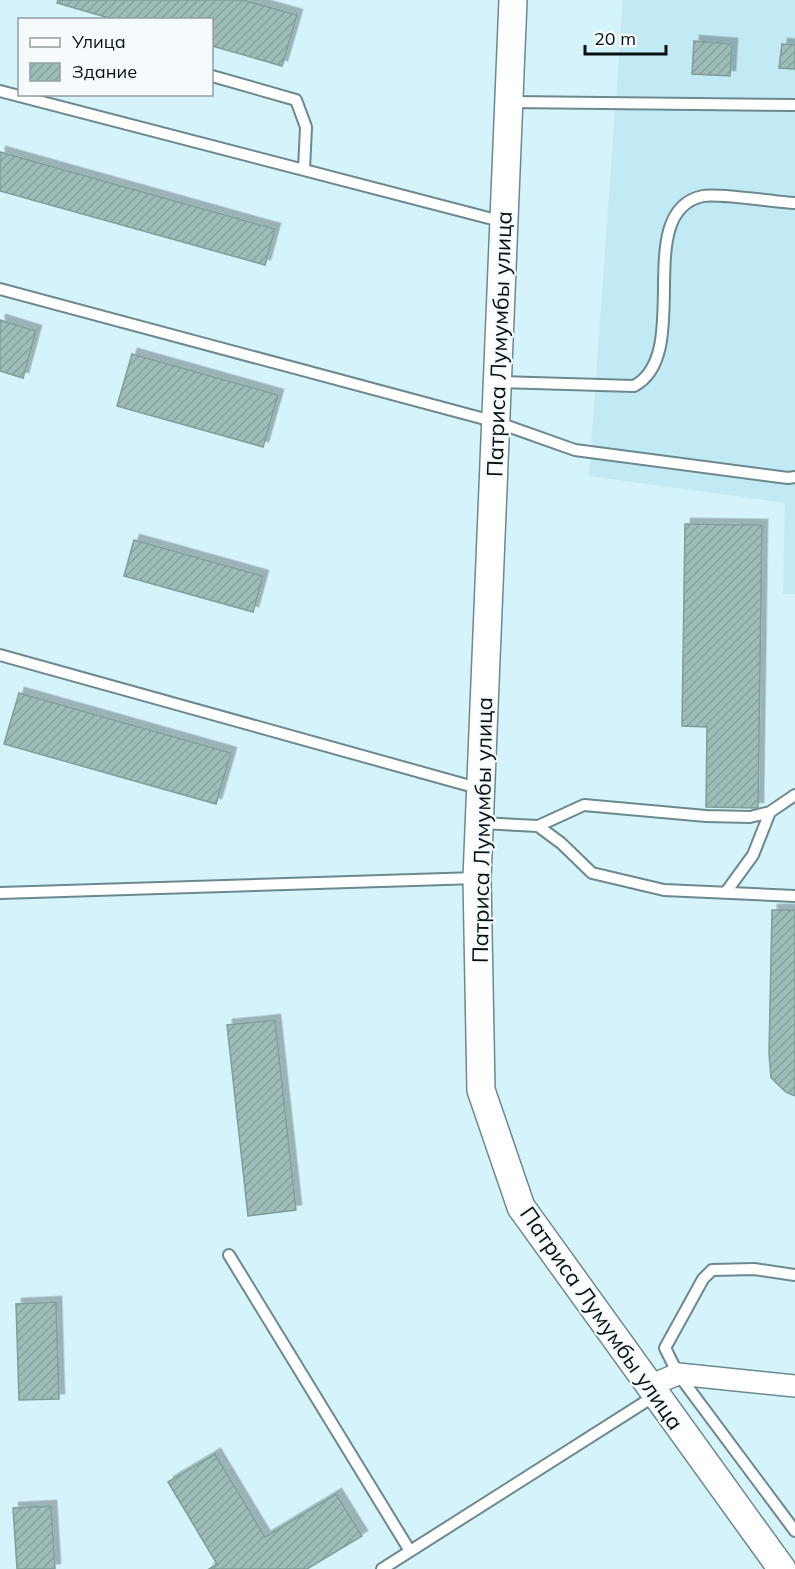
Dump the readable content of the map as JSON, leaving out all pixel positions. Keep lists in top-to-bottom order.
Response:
{
  "streets": {
    "street": ["Патриса Лумумбы улица"]
  },
  "legend": ["Улица", "Здание"],
  "scale_bar": "20 m"
}
